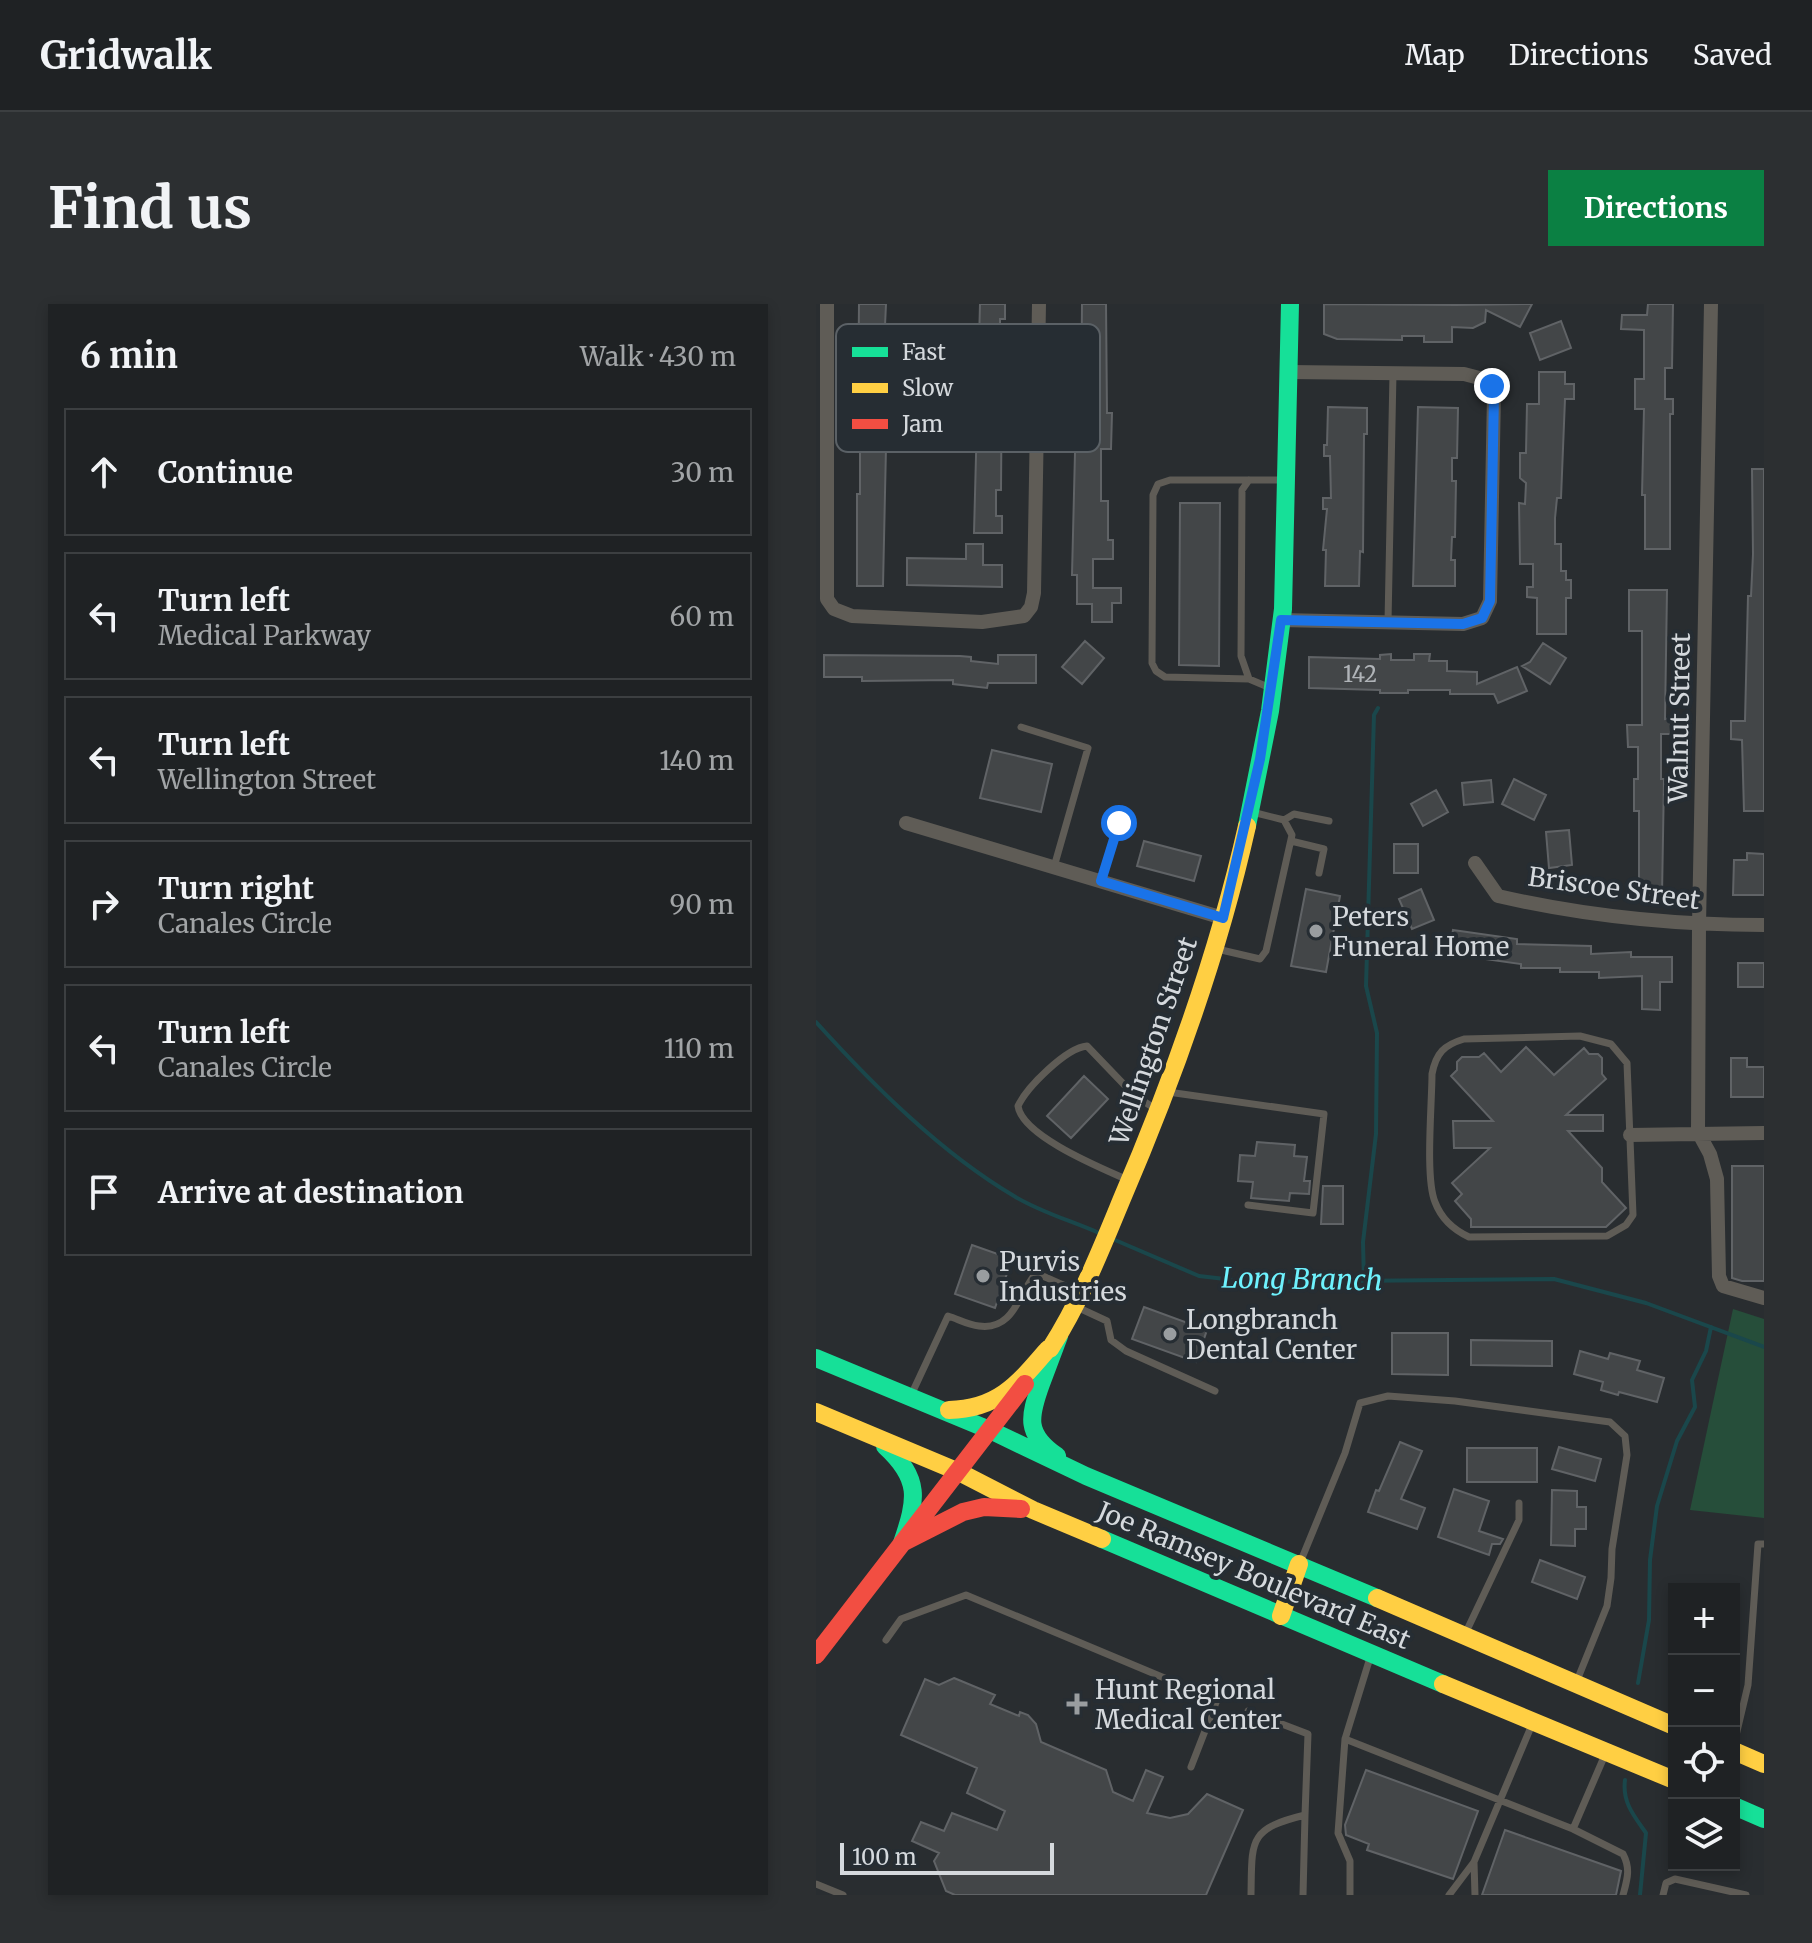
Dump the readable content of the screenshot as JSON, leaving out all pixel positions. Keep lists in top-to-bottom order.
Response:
{
  "streets": {
    "main road": ["Wellington Street", "Joe Ramsey Boulevard East"],
    "street": ["Walnut Street", "Briscoe Street"]
  },
  "crossings": [
    ["Walnut Street", "Briscoe Street"],
    ["Wellington Street", "Joe Ramsey Boulevard East"]
  ],
  "water": ["Long Branch"],
  "places": {
    "other": ["Peters Funeral Home", "Purvis Industries", "Longbranch Dental Center"],
    "health": ["Hunt Regional Medical Center"]
  },
  "house_numbers": ["142"],
  "legend": ["Fast", "Slow", "Jam"],
  "scale_bar": "100 m",
  "page": {
    "header": "Gridwalk",
    "nav": ["Map", "Directions", "Saved"],
    "buttons": "Directions",
    "title": "Find us",
    "heading": ["6 min", "Walk · 430 m"],
    "list": [
      ["Continue", "30 m"],
      ["Turn left", "Medical Parkway", "60 m"],
      ["Turn left", "Wellington Street", "140 m"],
      ["Turn right", "Canales Circle", "90 m"],
      ["Turn left", "Canales Circle", "110 m"],
      "Arrive at destination"
    ],
    "map_buttons": ["+", "−"],
    "scale": "100 m"
  }
}
